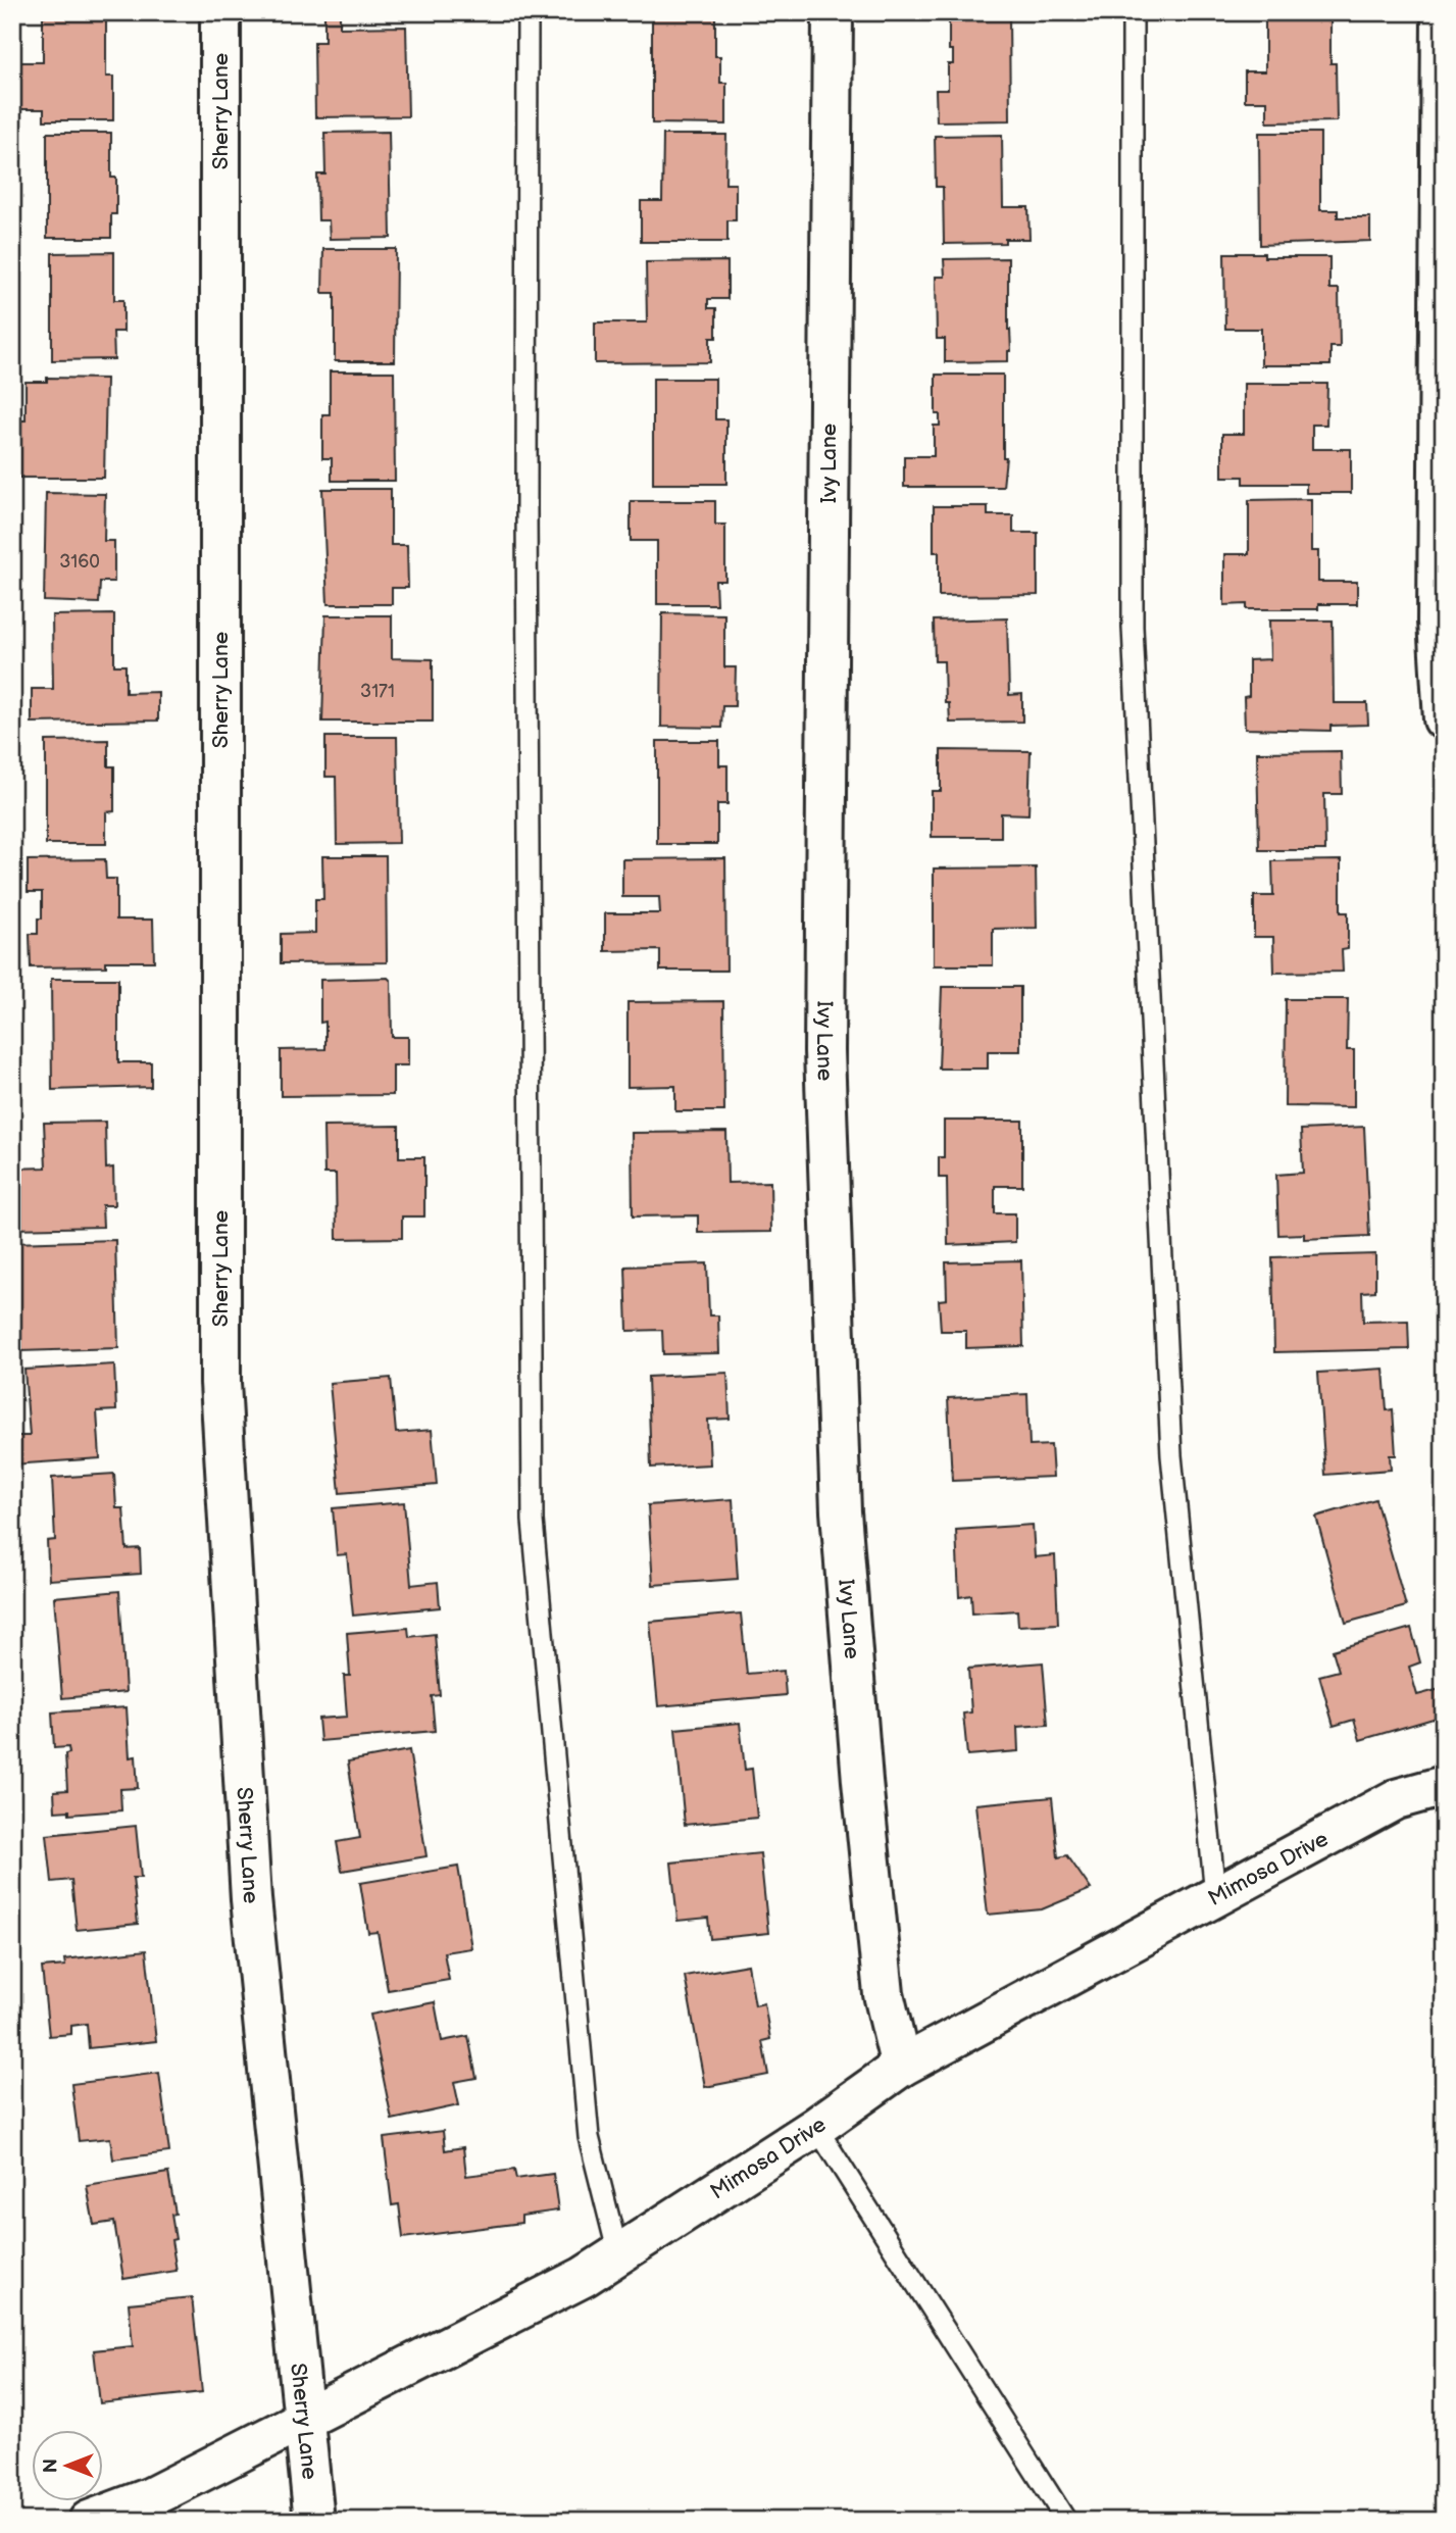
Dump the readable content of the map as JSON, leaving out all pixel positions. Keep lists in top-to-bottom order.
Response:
{
  "streets": {
    "street": ["Sherry Lane", "Ivy Lane", "Mimosa Drive"]
  },
  "crossings": [
    ["Sherry Lane", "Mimosa Drive"],
    ["Ivy Lane", "Mimosa Drive"]
  ],
  "house_numbers": ["3160", "3171"],
  "north": "left"
}
